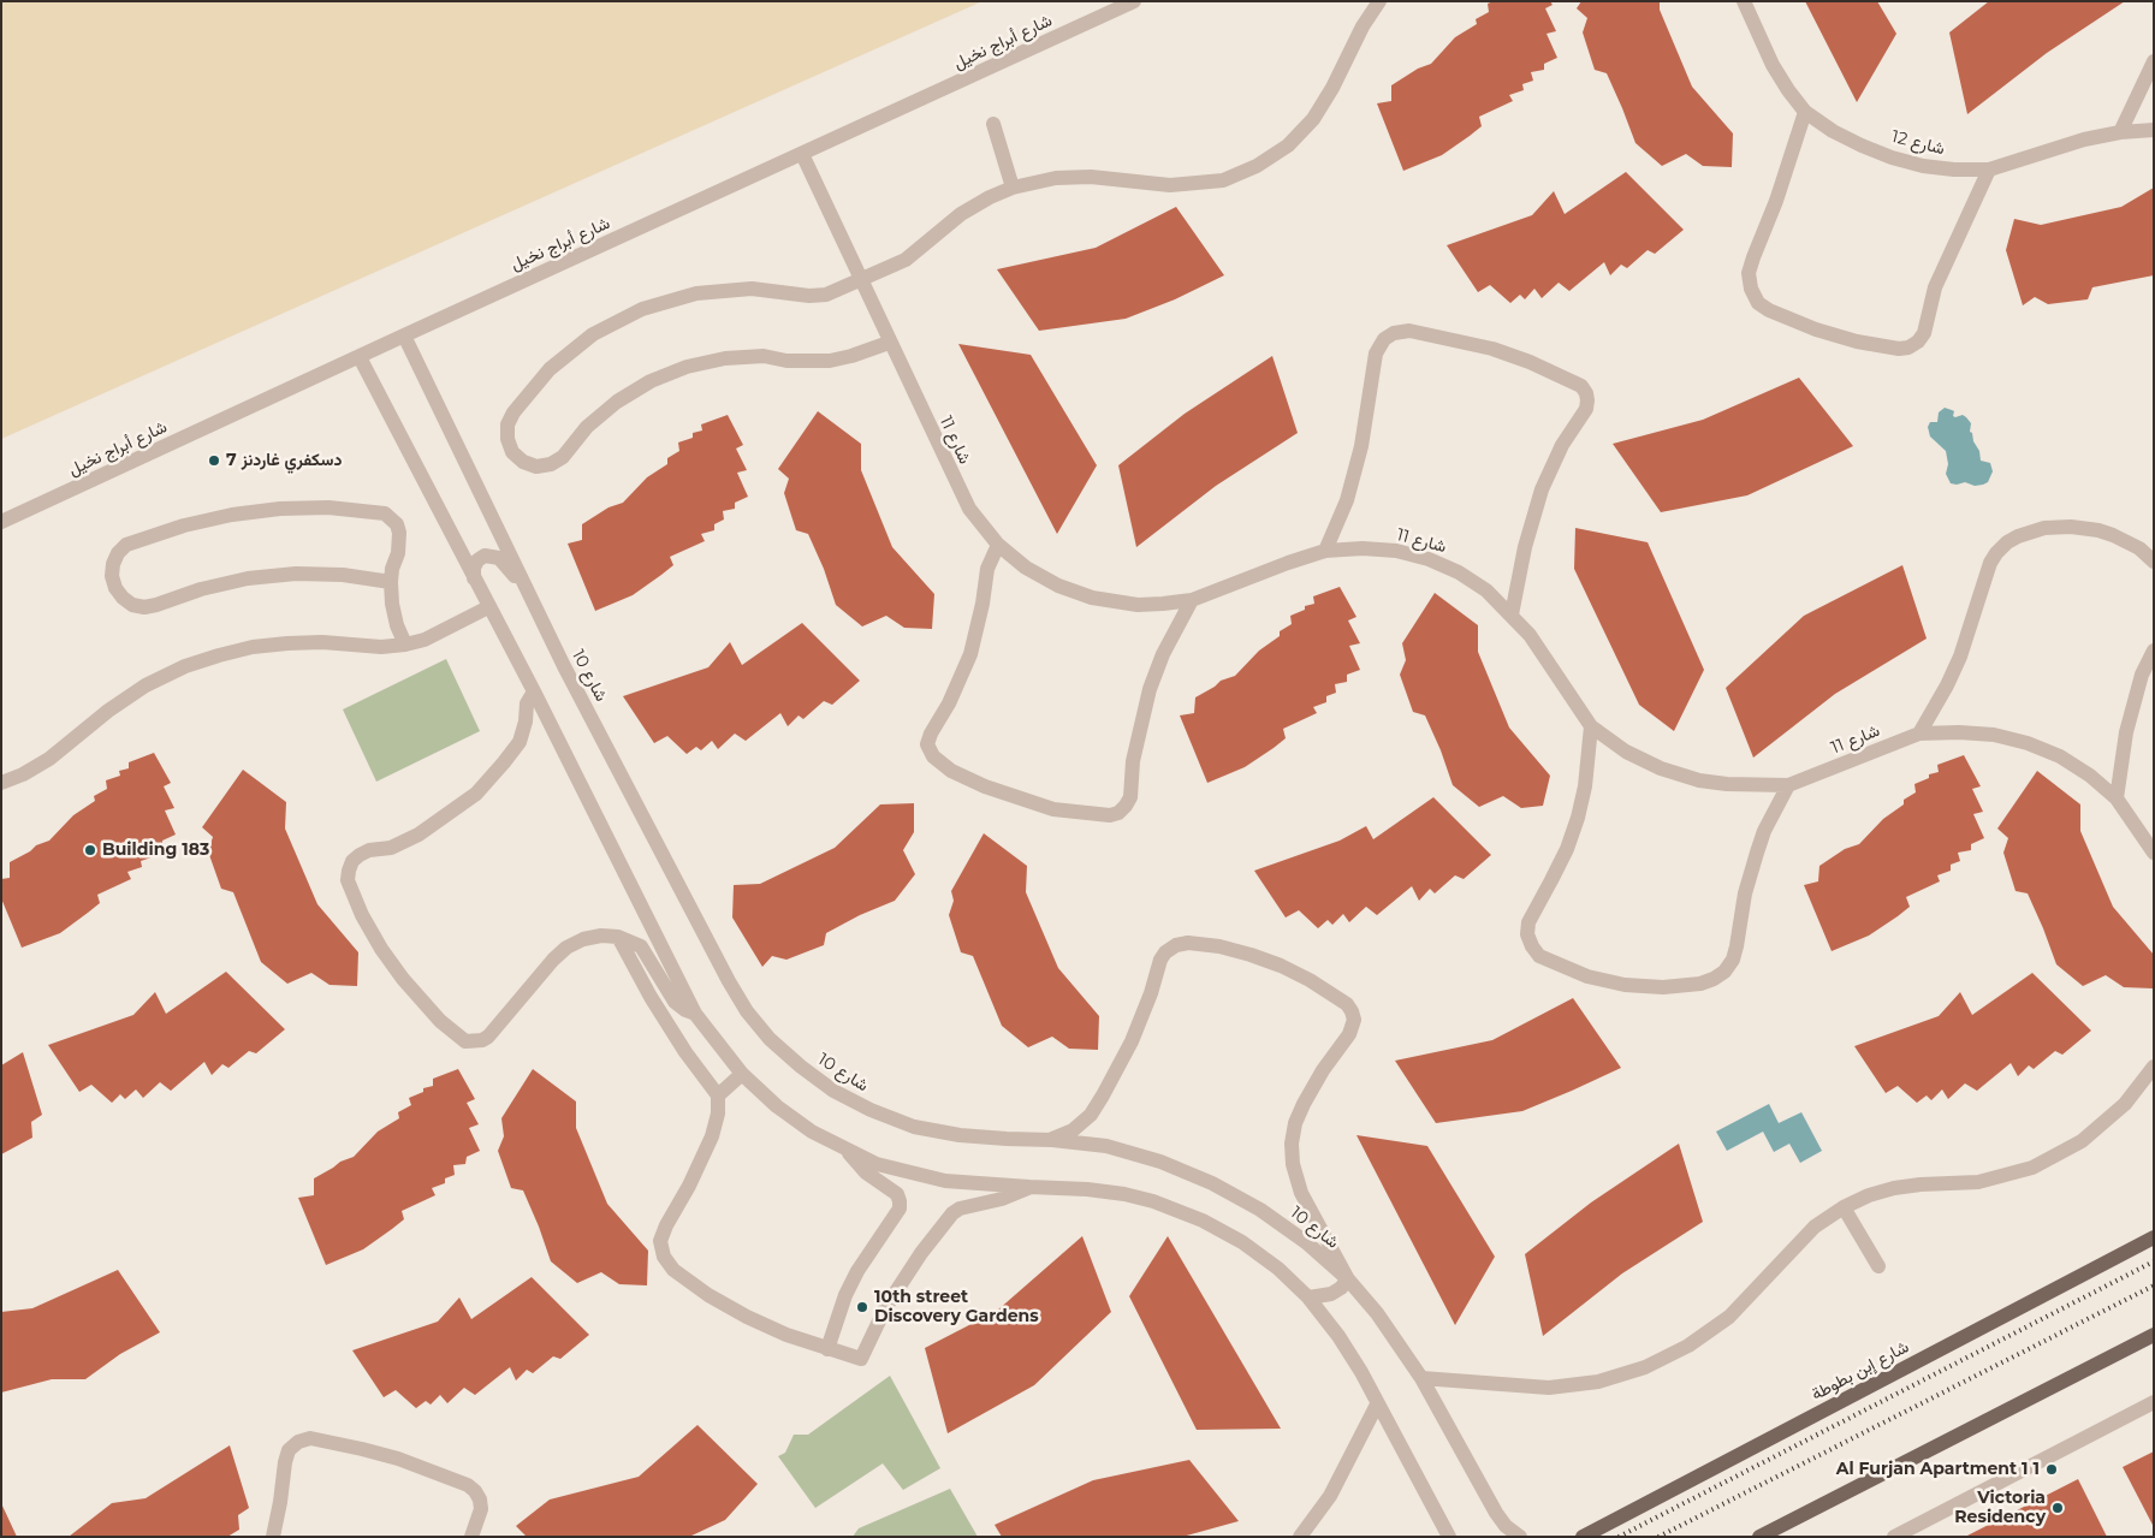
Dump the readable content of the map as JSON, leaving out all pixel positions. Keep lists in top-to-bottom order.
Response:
{
  "streets": {
    "main road": ["شارع إبن بطوطة"],
    "street": [
      "شارع أبراج نخيل",
      "شارع 12",
      "شارع 11",
      "شارع 10"
    ]
  },
  "crossings": [
    ["شارع أبراج نخيل", "شارع 11"],
    ["شارع أبراج نخيل", "شارع 10"]
  ],
  "places": [
    "دسكفري غاردنز 7",
    "Building 183",
    "10th street Discovery Gardens",
    "Al Furjan Apartment 1 1",
    "Victoria Residency"
  ]
}
